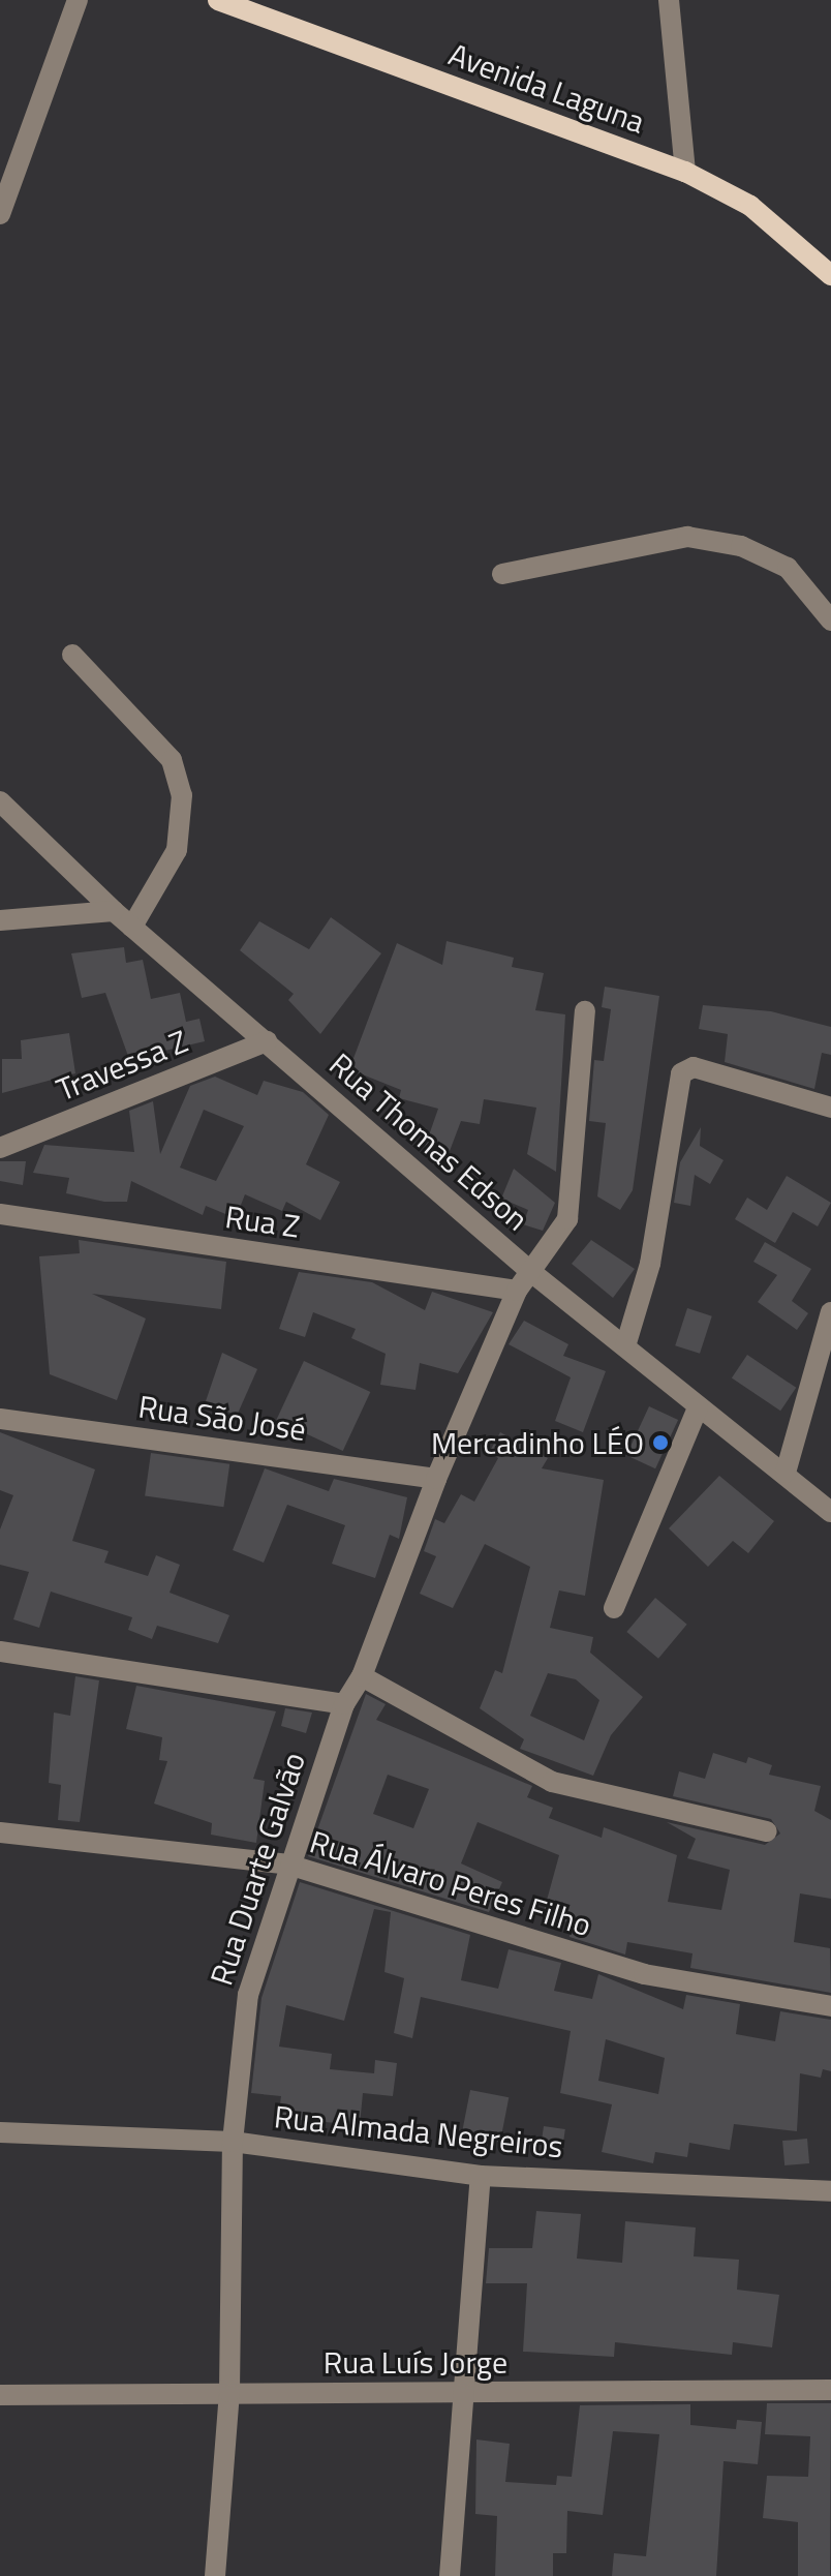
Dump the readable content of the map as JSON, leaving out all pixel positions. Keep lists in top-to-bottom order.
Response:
{
  "streets": {
    "main road": ["Avenida Laguna"],
    "street": [
      "Travessa Z",
      "Rua Thomas Edson",
      "Rua Z",
      "Rua São José",
      "Rua Duarte Galvão",
      "Rua Álvaro Peres Filho",
      "Rua Almada Negreiros",
      "Rua Luís Jorge"
    ]
  },
  "crossings": [
    ["Travessa Z", "Rua Thomas Edson"],
    ["Rua Thomas Edson", "Rua Duarte Galvão"],
    ["Rua Z", "Rua Duarte Galvão"],
    ["Rua São José", "Rua Duarte Galvão"],
    ["Rua Duarte Galvão", "Rua Álvaro Peres Filho"],
    ["Rua Duarte Galvão", "Rua Almada Negreiros"],
    ["Rua Duarte Galvão", "Rua Luís Jorge"]
  ],
  "places": ["Mercadinho LÉO"]
}
